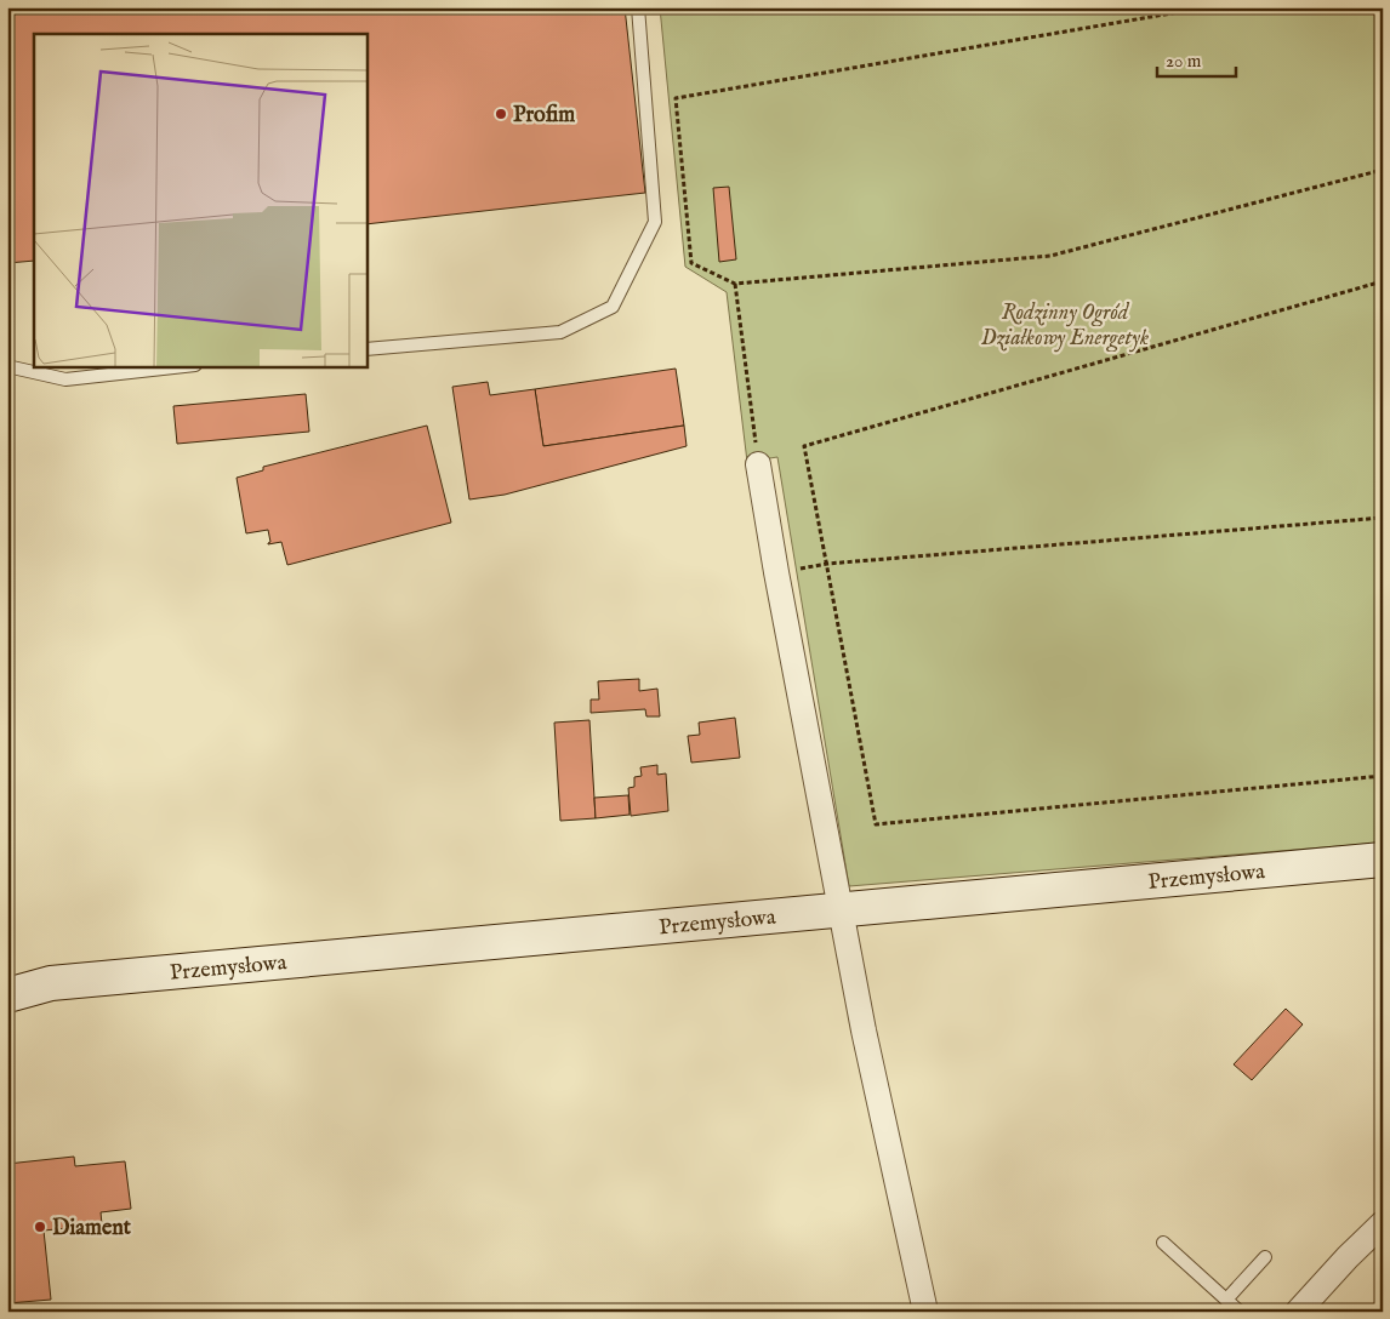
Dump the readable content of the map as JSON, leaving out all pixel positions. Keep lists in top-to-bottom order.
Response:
{
  "streets": {
    "main road": ["Przemysłowa"]
  },
  "parks": ["Rodzinny Ogród Działkowy Energetyk"],
  "places": ["Profim", "Diament"],
  "scale_bar": "20 m"
}
